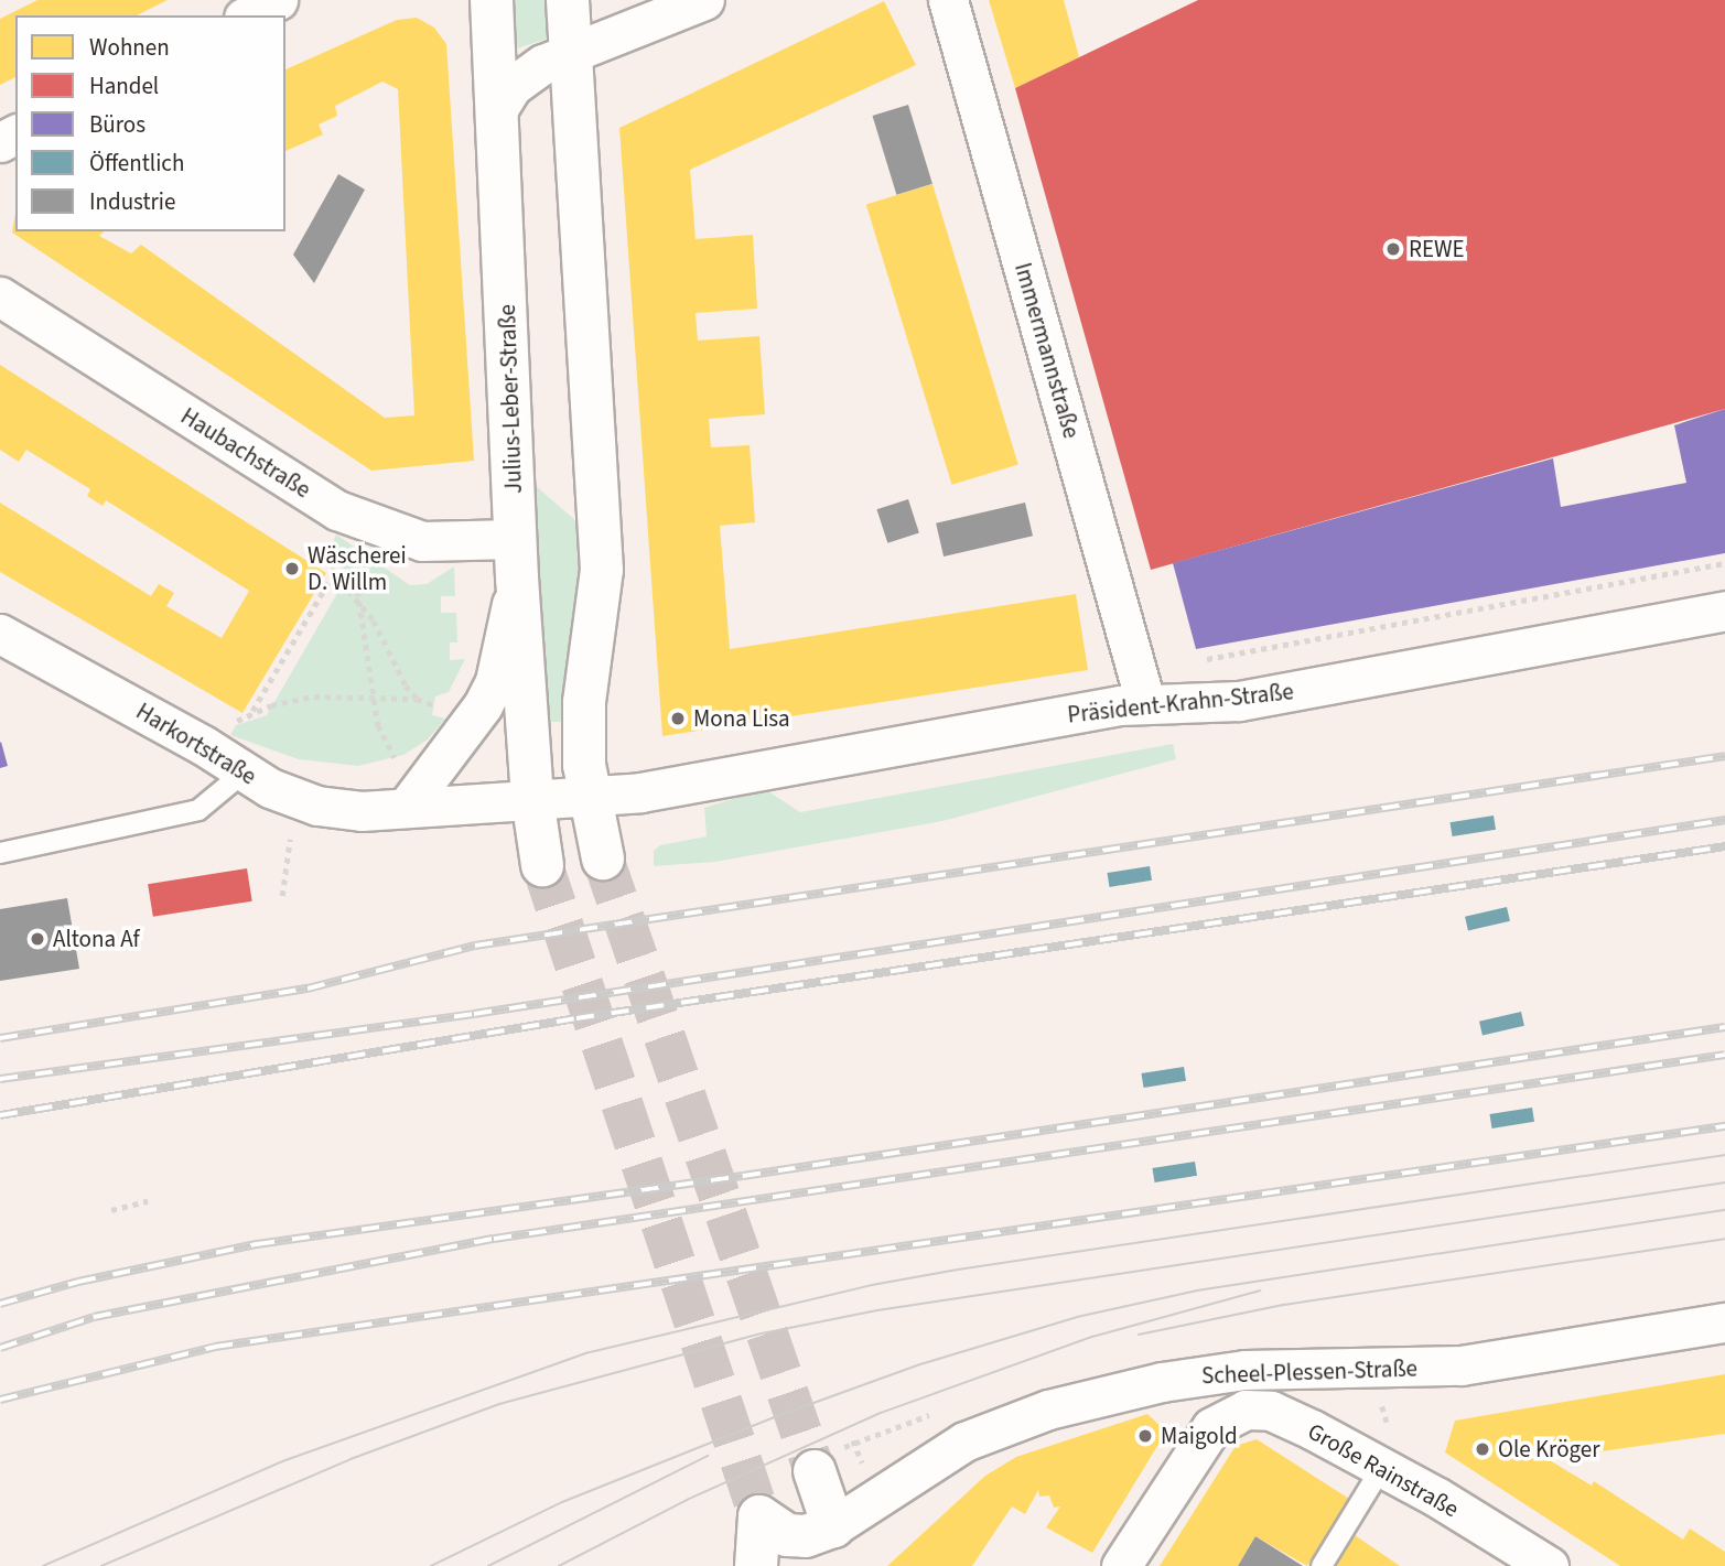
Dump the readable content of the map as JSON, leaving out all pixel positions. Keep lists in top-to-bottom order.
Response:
{
  "streets": {
    "main road": ["Julius-Leber-Straße"],
    "street": [
      "Immermannstraße",
      "Haubachstraße",
      "Präsident-Krahn-Straße",
      "Harkortstraße",
      "Scheel-Plessen-Straße",
      "Große Rainstraße"
    ]
  },
  "crossings": [
    ["Immermannstraße", "Präsident-Krahn-Straße"],
    ["Julius-Leber-Straße", "Haubachstraße"],
    ["Julius-Leber-Straße", "Präsident-Krahn-Straße"],
    ["Julius-Leber-Straße", "Harkortstraße"],
    ["Präsident-Krahn-Straße", "Harkortstraße"]
  ],
  "places": [
    "REWE",
    "Wäscherei D. Willm",
    "Mona Lisa",
    "Altona Af",
    "Maigold",
    "Ole Kröger"
  ],
  "legend": [
    "Wohnen",
    "Handel",
    "Büros",
    "Öffentlich",
    "Industrie"
  ]
}
